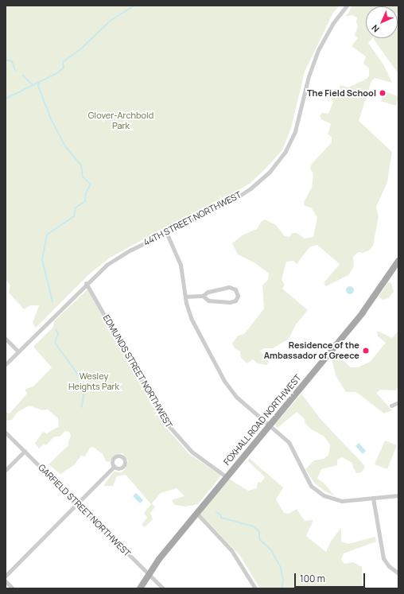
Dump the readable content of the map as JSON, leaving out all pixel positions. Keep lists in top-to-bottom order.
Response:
{
  "streets": {
    "main road": ["FOXHALL ROAD NORTHWEST"],
    "street": ["44TH STREET NORTHWEST", "EDMUNDS STREET NORTHWEST", "GARFIELD STREET NORTHWEST"]
  },
  "crossings": [
    ["44TH STREET NORTHWEST", "EDMUNDS STREET NORTHWEST"],
    ["EDMUNDS STREET NORTHWEST", "FOXHALL ROAD NORTHWEST"],
    ["FOXHALL ROAD NORTHWEST", "GARFIELD STREET NORTHWEST"]
  ],
  "parks": ["Glover-Archbold Park", "Wesley Heights Park"],
  "places": ["The Field School", "Residence of the Ambassador of Greece"],
  "scale_bar": "100 m",
  "north": "bottom left"
}
